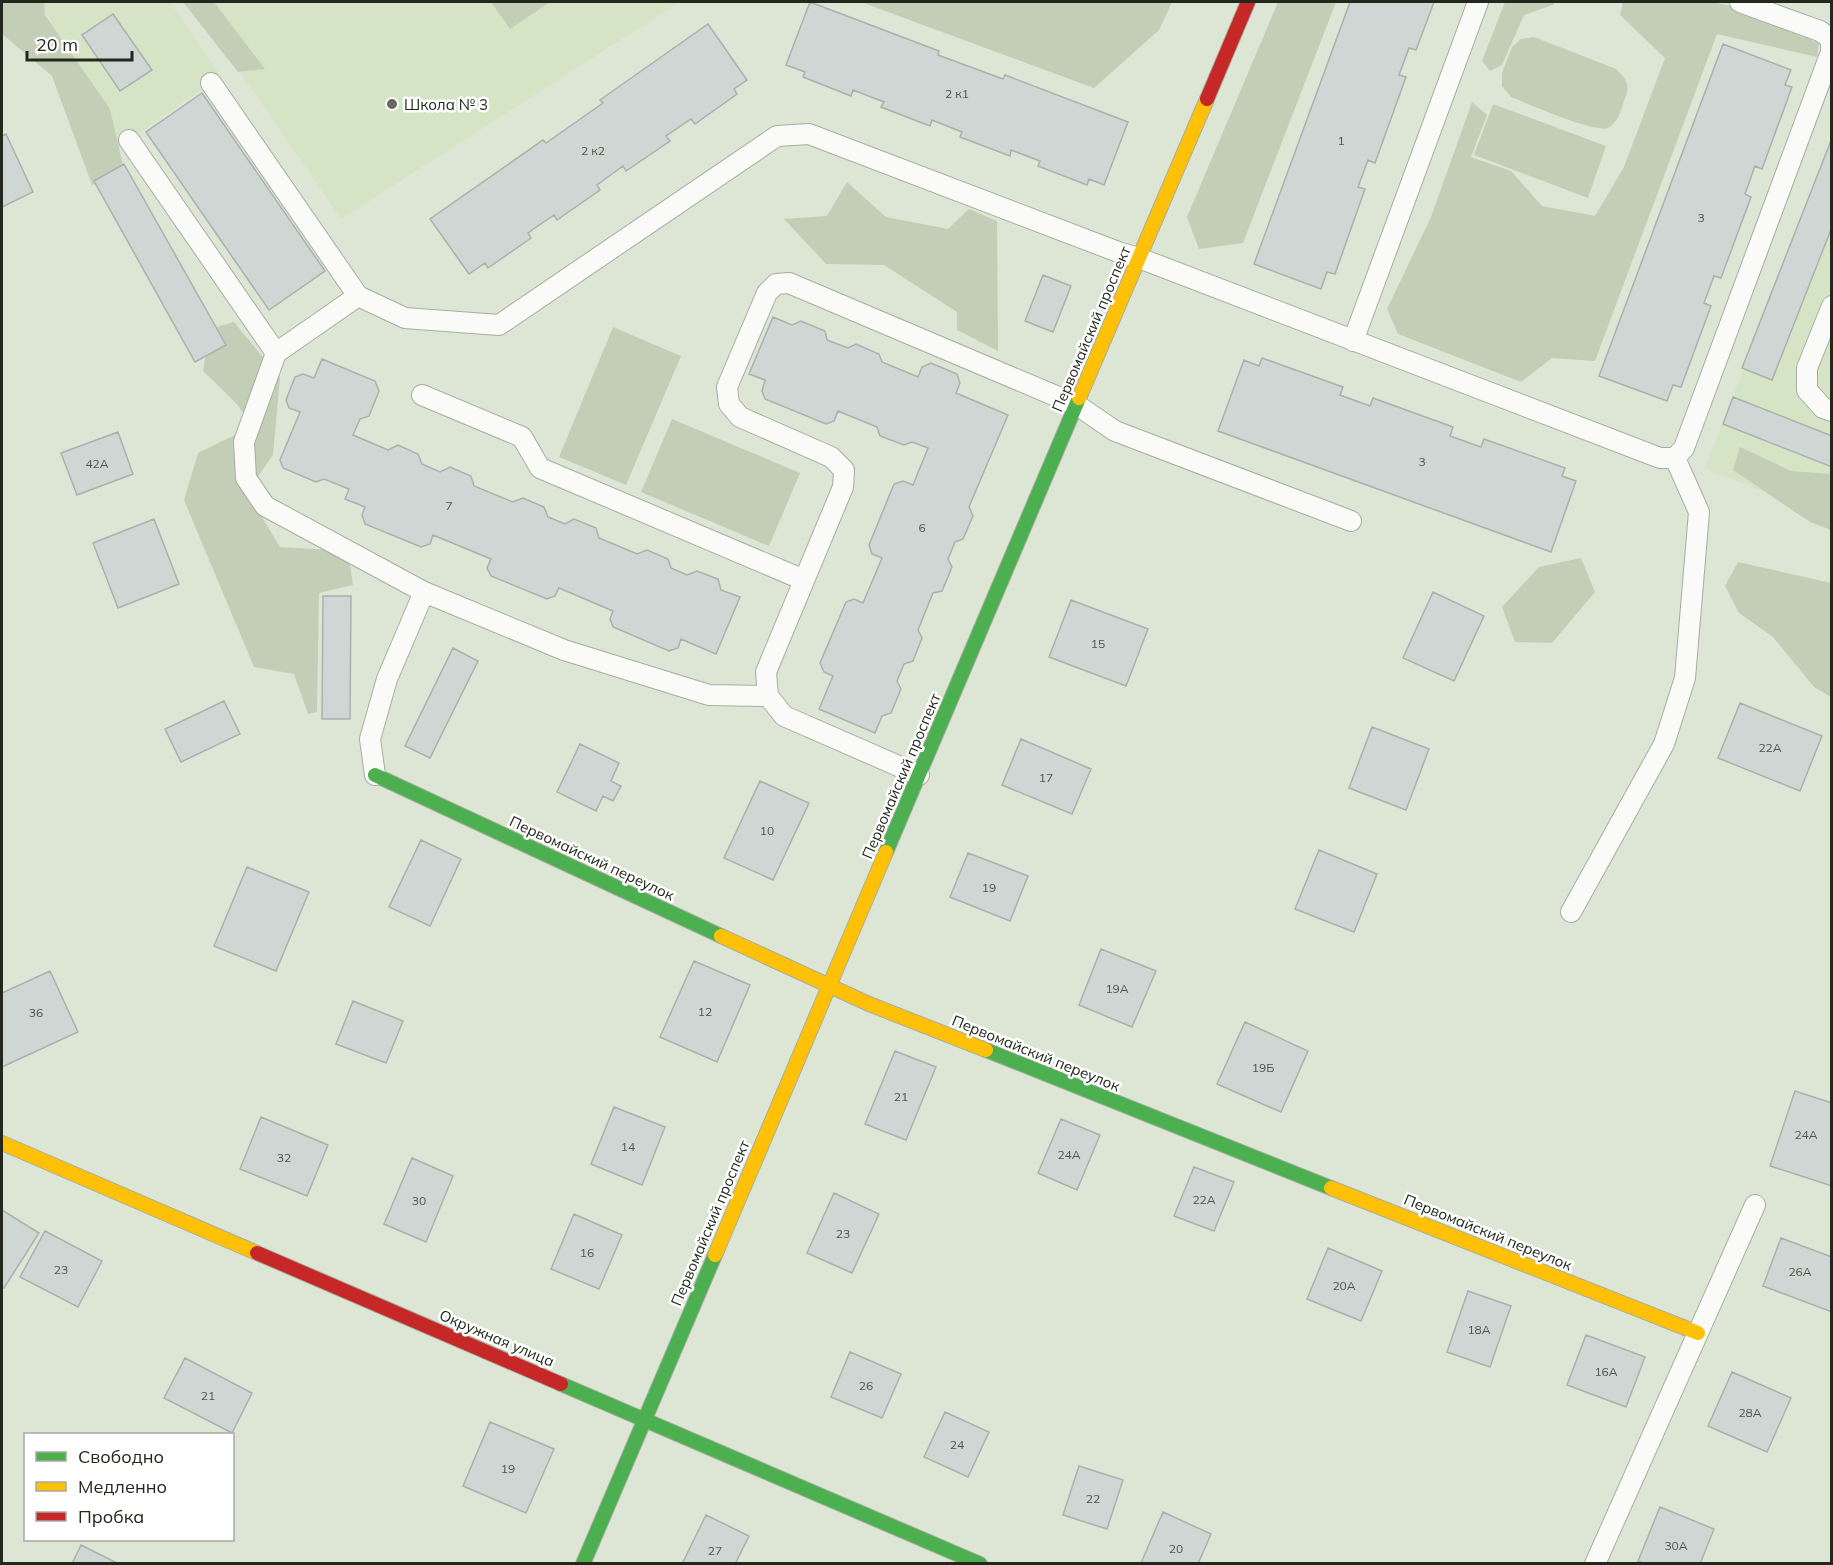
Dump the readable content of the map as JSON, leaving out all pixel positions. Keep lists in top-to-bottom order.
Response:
{
  "streets": {
    "street": ["Первомайский проспект", "Первомайский переулок", "Окружная улица"]
  },
  "crossings": [
    ["Первомайский проспект", "Первомайский переулок"],
    ["Первомайский проспект", "Окружная улица"]
  ],
  "places": ["Школа № 3"],
  "house_numbers": [
    "2 к1",
    "1",
    "2 к2",
    "3",
    "3",
    "42А",
    "7",
    "6",
    "15",
    "22А",
    "17",
    "10",
    "19",
    "19А",
    "12",
    "36",
    "19Б",
    "21",
    "24А",
    "14",
    "24А",
    "32",
    "22А",
    "30",
    "23",
    "16",
    "23",
    "26А",
    "20А",
    "18А",
    "16А",
    "26",
    "21",
    "28А",
    "24",
    "19",
    "22",
    "30А",
    "20",
    "27"
  ],
  "legend": ["Свободно", "Медленно", "Пробка"],
  "scale_bar": "20 m"
}
